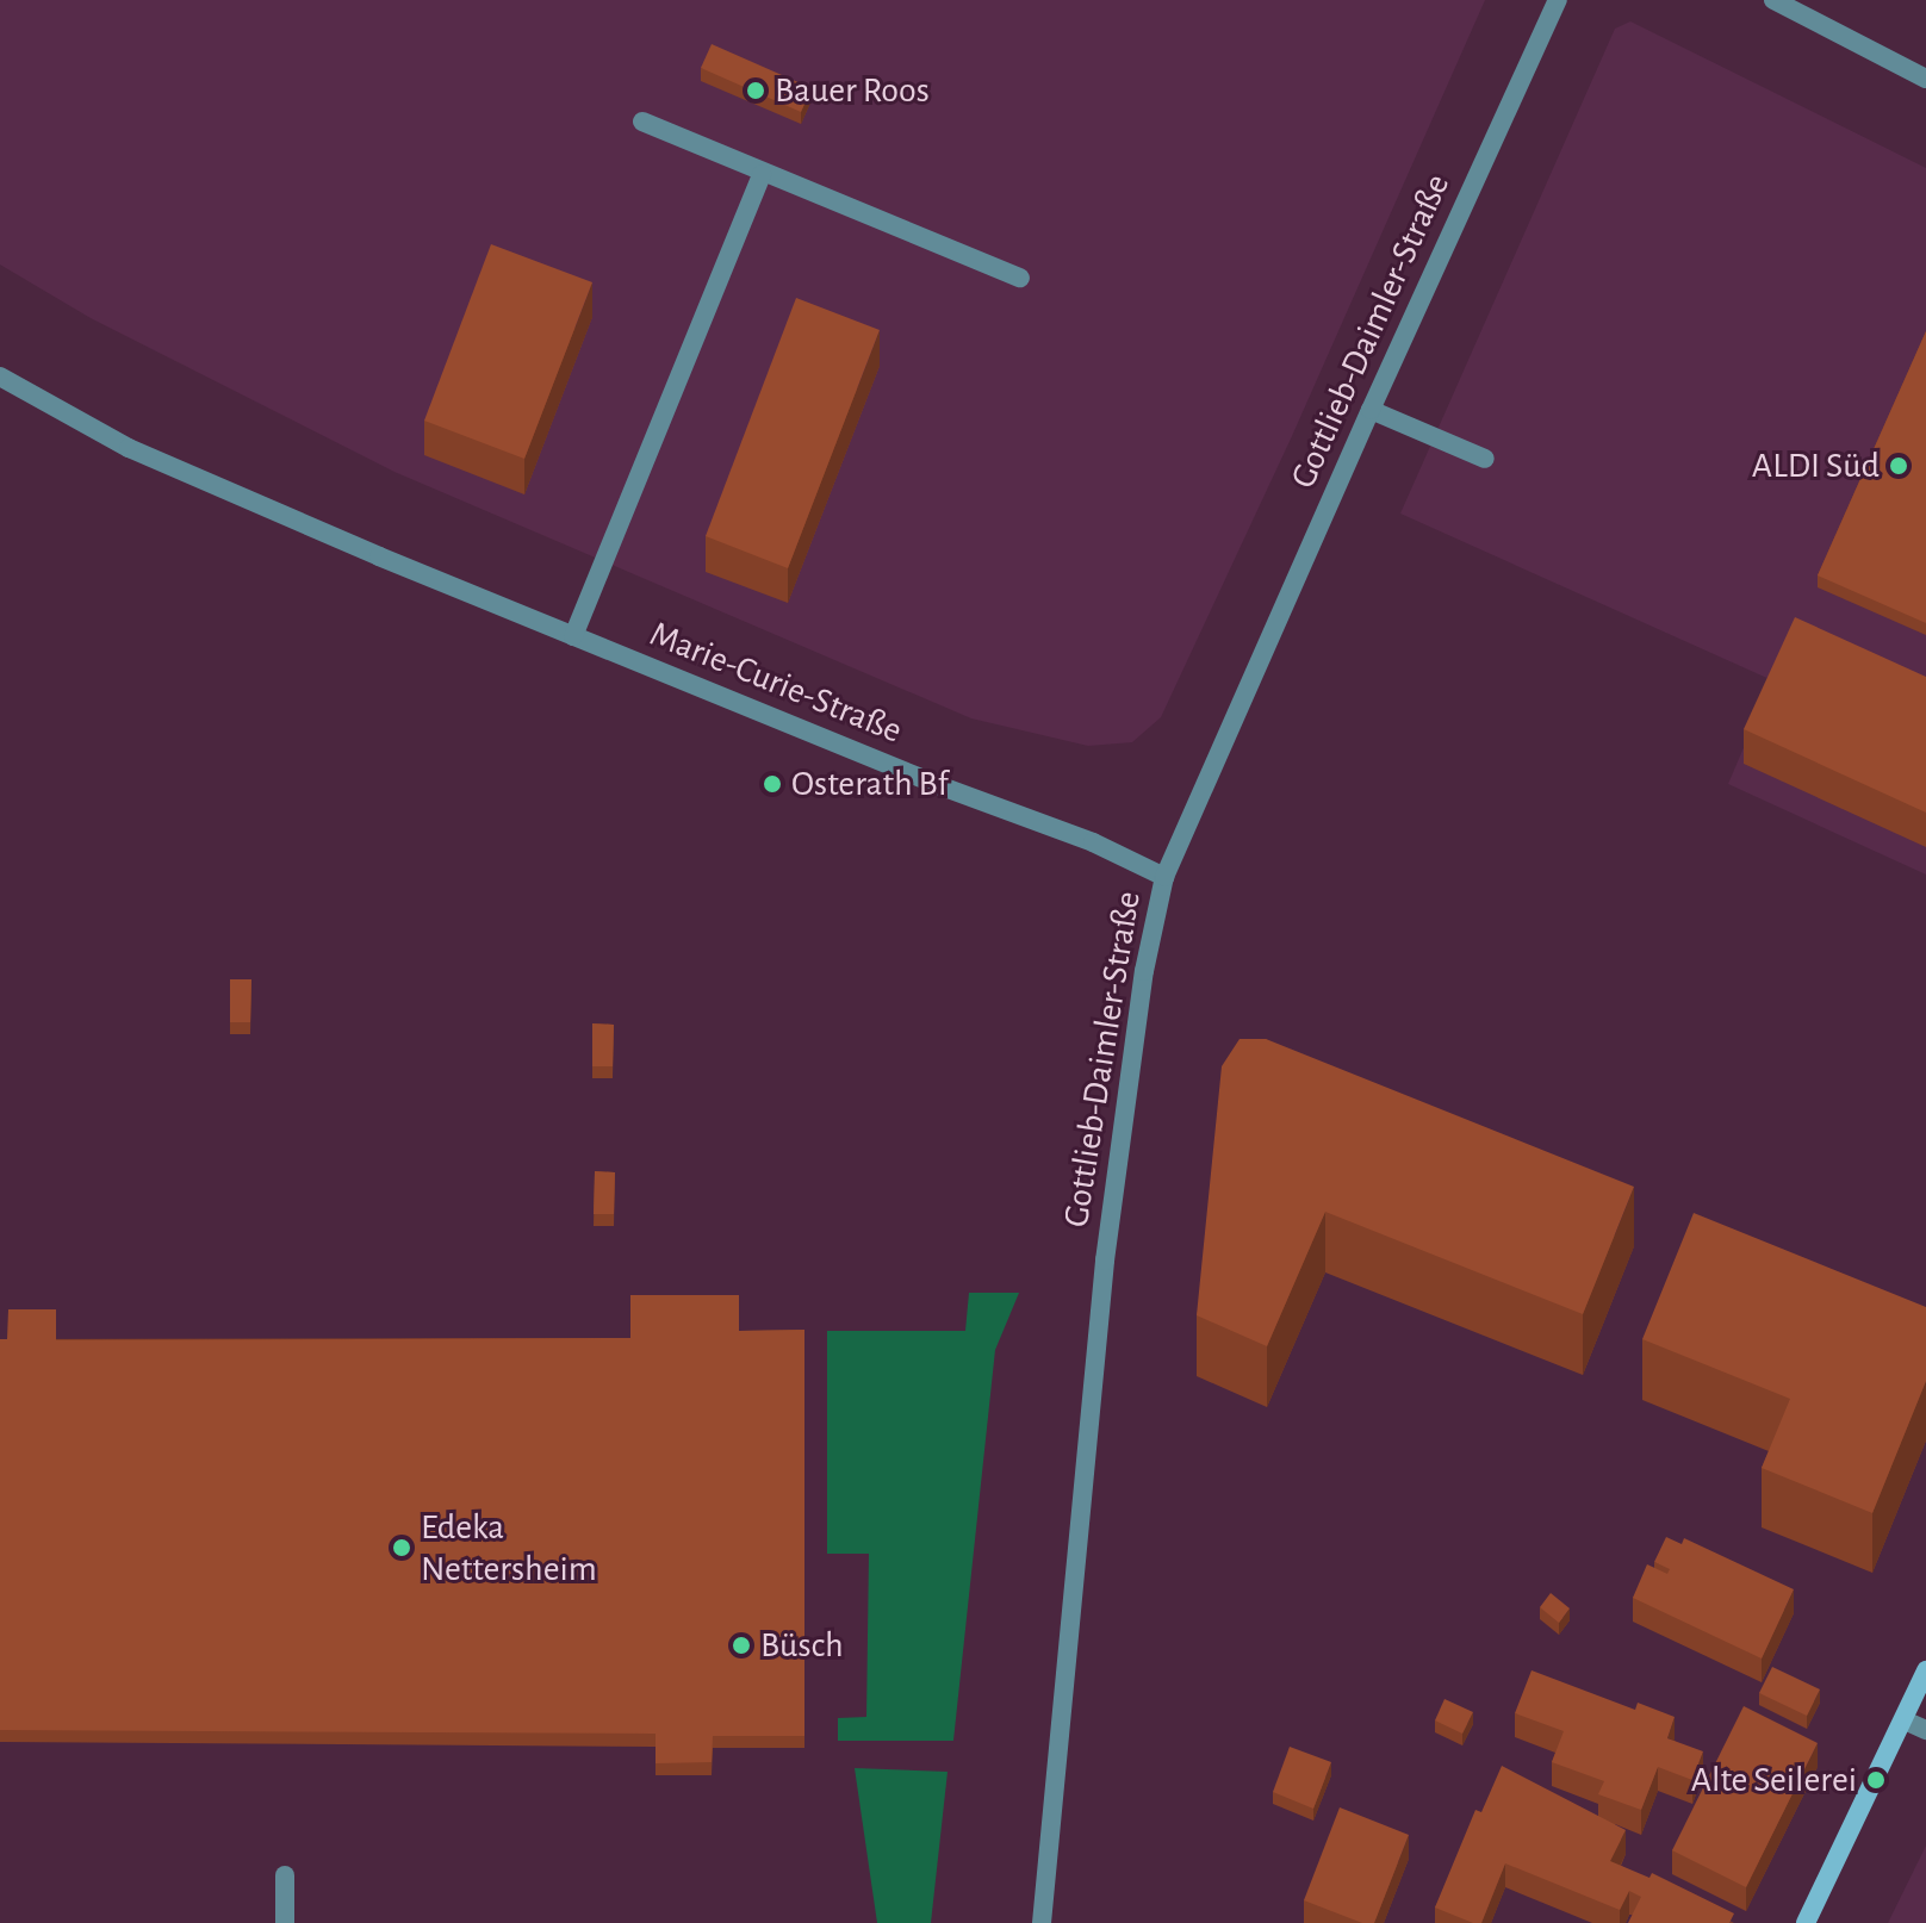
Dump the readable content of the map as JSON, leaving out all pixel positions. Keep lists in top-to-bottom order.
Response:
{
  "streets": {
    "street": ["Gottlieb-Daimler-Straße", "Marie-Curie-Straße"]
  },
  "crossings": [
    ["Gottlieb-Daimler-Straße", "Marie-Curie-Straße"]
  ],
  "places": [
    "Bauer Roos",
    "ALDI Süd",
    "Osterath Bf",
    "Edeka Nettersheim",
    "Büsch",
    "Alte Seilerei"
  ]
}
